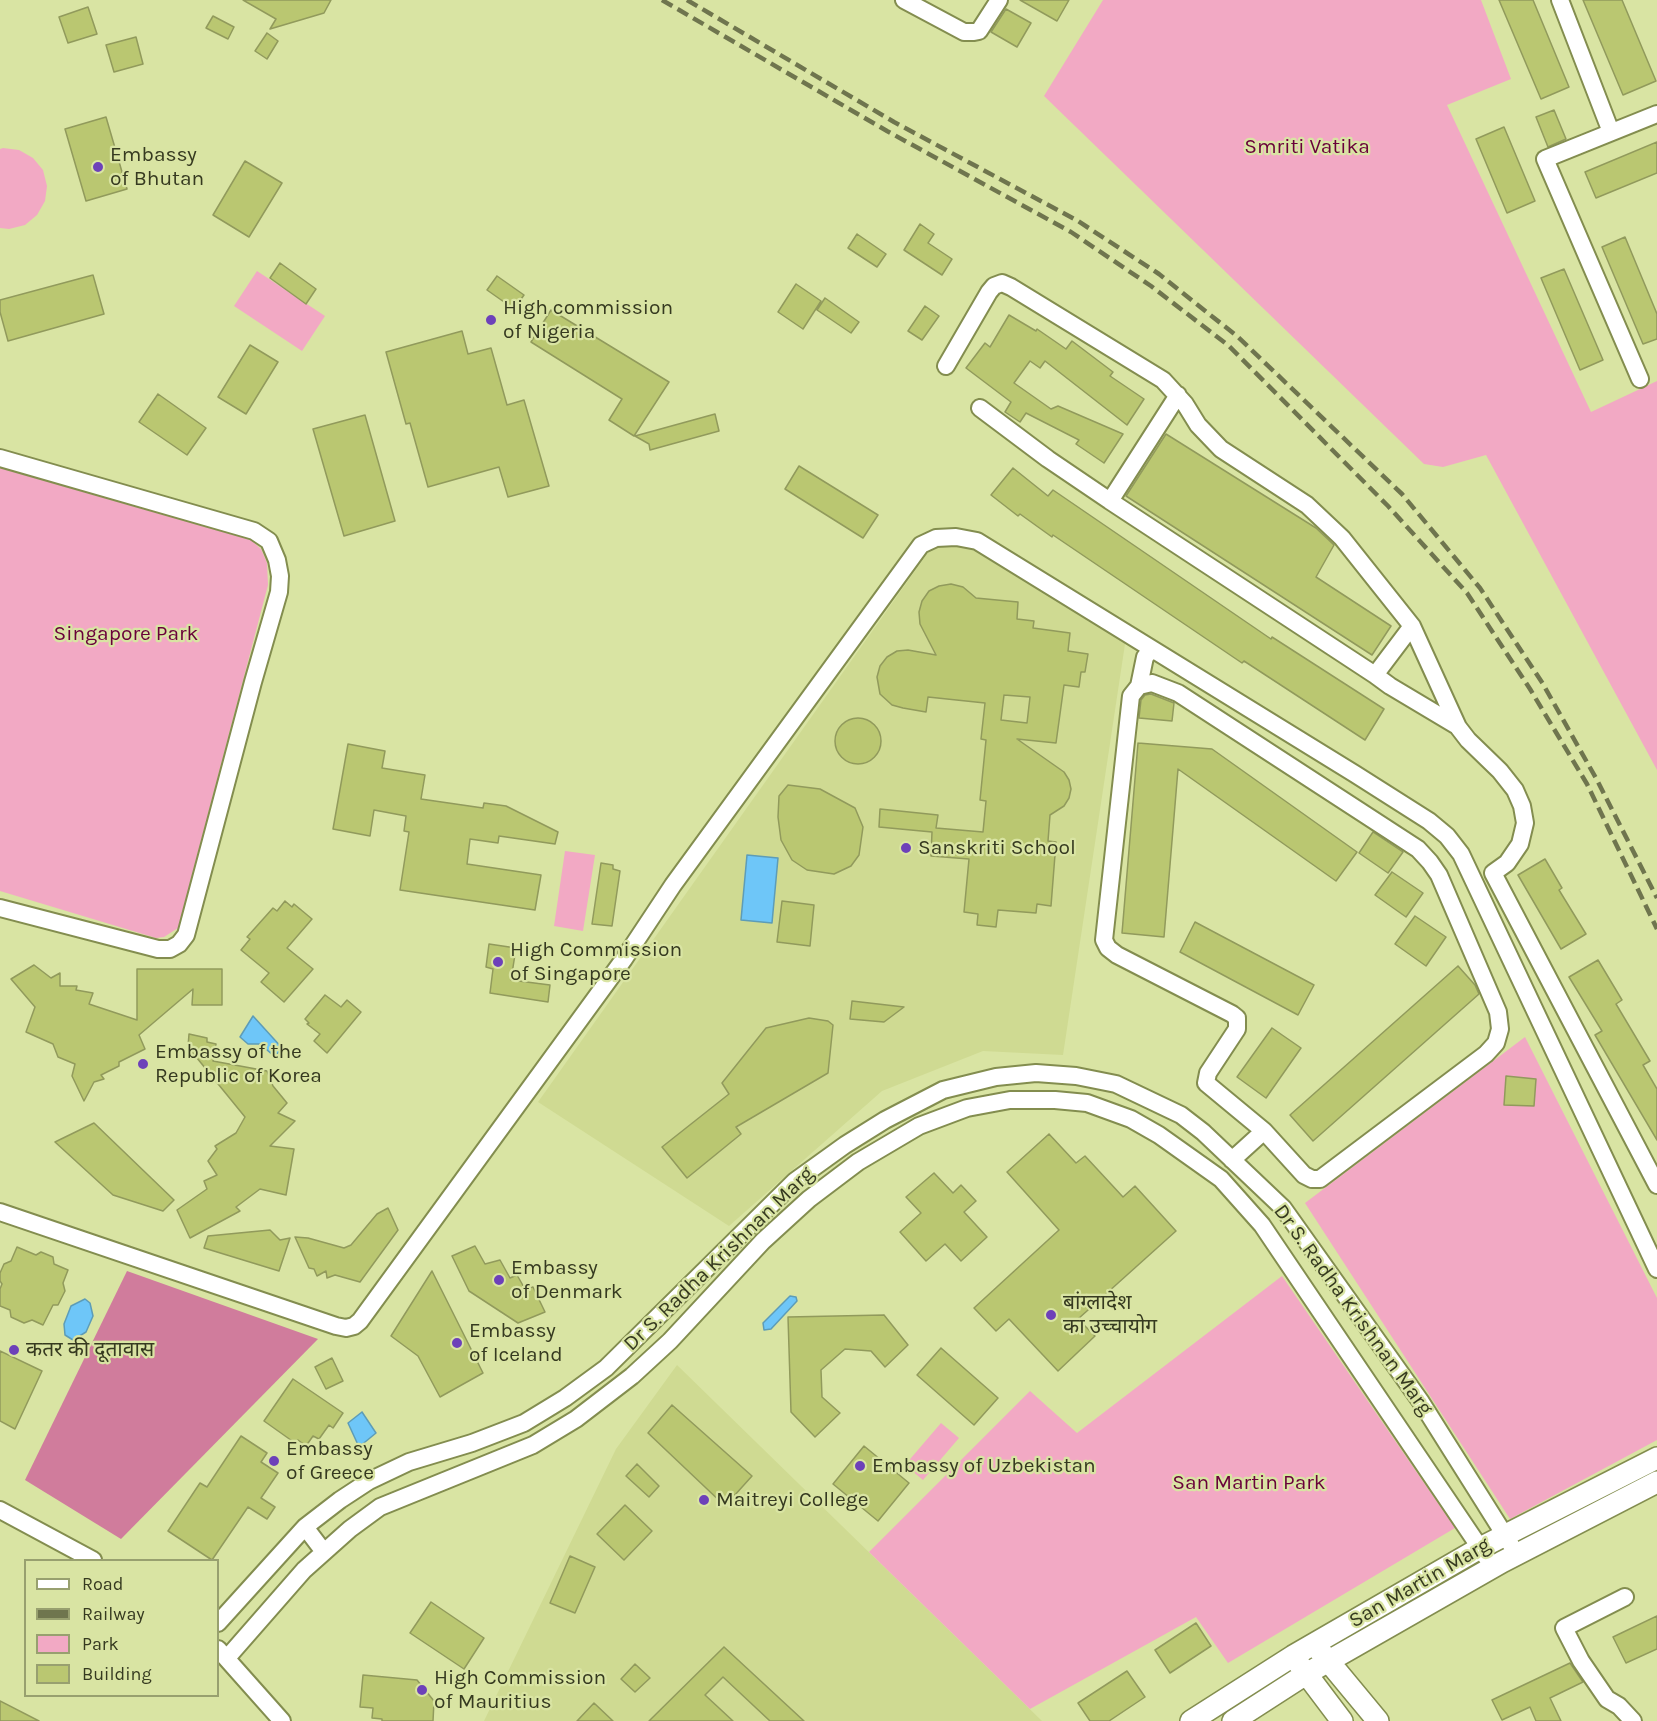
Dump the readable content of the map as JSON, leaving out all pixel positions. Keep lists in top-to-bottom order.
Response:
{
  "streets": {
    "street": ["Dr S. Radha Krishnan Marg", "San Martin Marg"]
  },
  "crossings": [
    ["Dr S. Radha Krishnan Marg", "San Martin Marg"]
  ],
  "parks": ["Smriti Vatika", "Singapore Park", "San Martin Park"],
  "places": [
    "Embassy of Bhutan",
    "High commission of Nigeria",
    "Sanskriti School",
    "High Commission of Singapore",
    "Embassy of the Republic of Korea",
    "Embassy of Denmark",
    "बांग्लादेश का उच्चायोग",
    "Embassy of Iceland",
    "कतर की दूतावास",
    "Embassy of Greece",
    "Embassy of Uzbekistan",
    "Maitreyi College",
    "High Commission of Mauritius"
  ],
  "legend": [
    "Road",
    "Railway",
    "Park",
    "Building"
  ]
}
